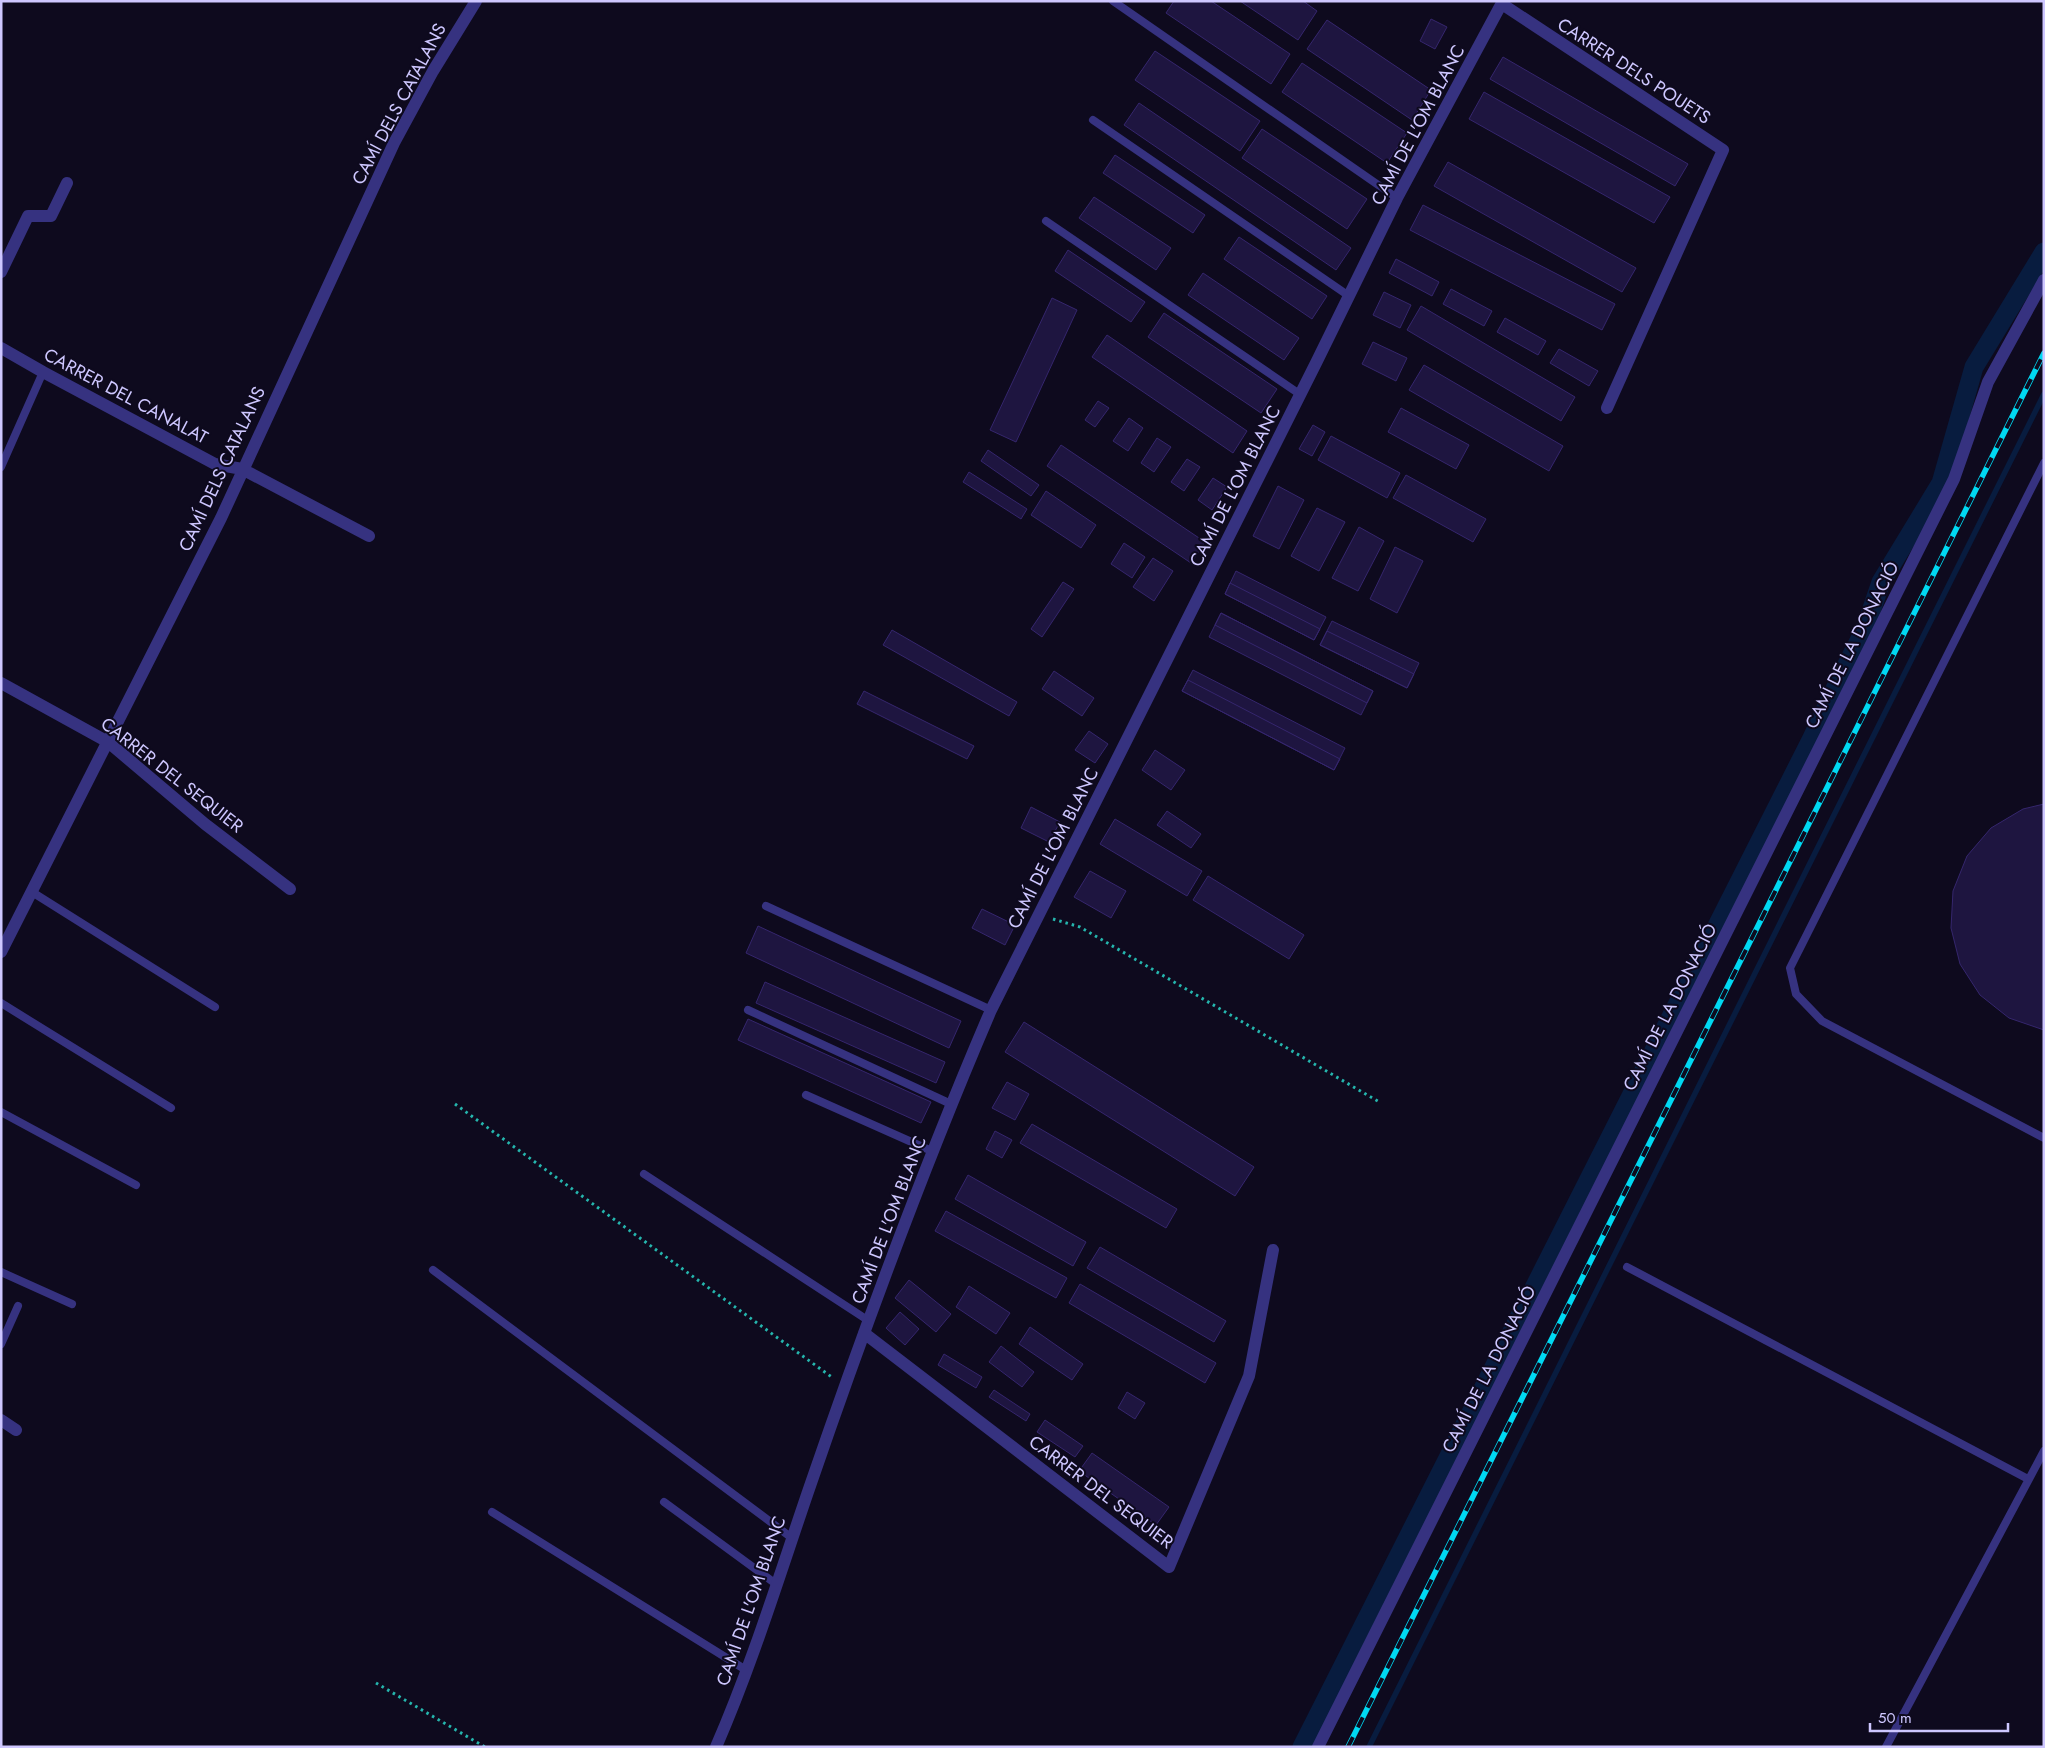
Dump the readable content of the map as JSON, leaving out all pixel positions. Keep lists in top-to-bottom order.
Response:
{
  "streets": {
    "street": [
      "CARRER DELS POUETS",
      "CAMÍ DELS CATALANS",
      "CAMÍ DE L'OM BLANC",
      "CARRER DEL CANALAT",
      "CAMÍ DE LA DONACIÓ",
      "CARRER DEL SEQUIER"
    ]
  },
  "crossings": [
    ["CARRER DELS POUETS", "CAMÍ DE L'OM BLANC"],
    ["CAMÍ DELS CATALANS", "CARRER DEL CANALAT"],
    ["CAMÍ DELS CATALANS", "CARRER DEL SEQUIER"],
    ["CAMÍ DE L'OM BLANC", "CARRER DEL SEQUIER"]
  ],
  "scale_bar": "50 m"
}
